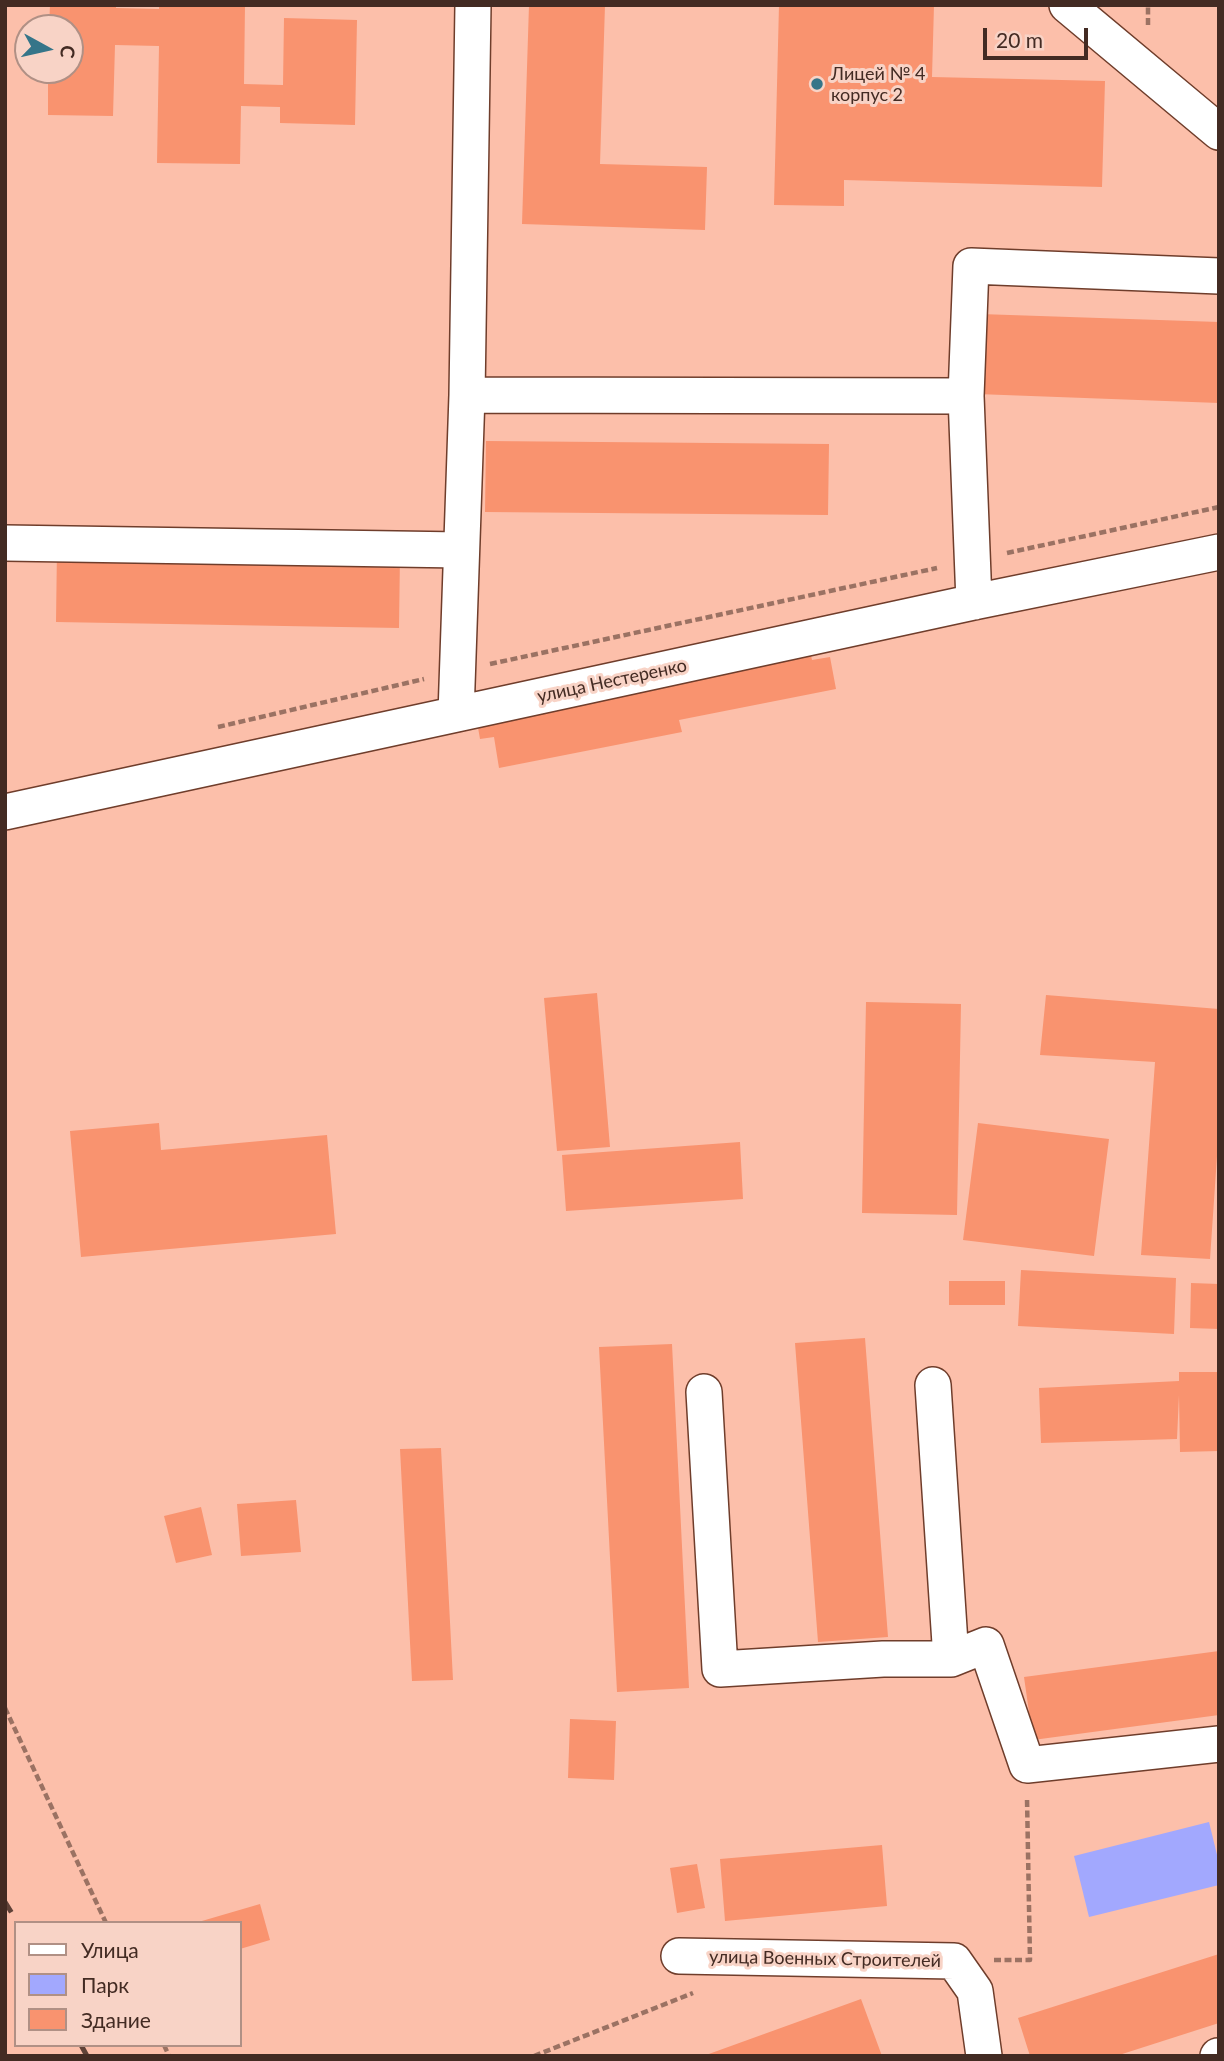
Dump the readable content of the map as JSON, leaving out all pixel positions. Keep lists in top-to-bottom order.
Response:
{
  "streets": {
    "street": ["улица Нестеренко", "улица Военных Строителей"]
  },
  "places": ["Лицей № 4 корпус 2"],
  "legend": ["Улица", "Парк", "Здание"],
  "scale_bar": "20 m",
  "north": "right"
}
